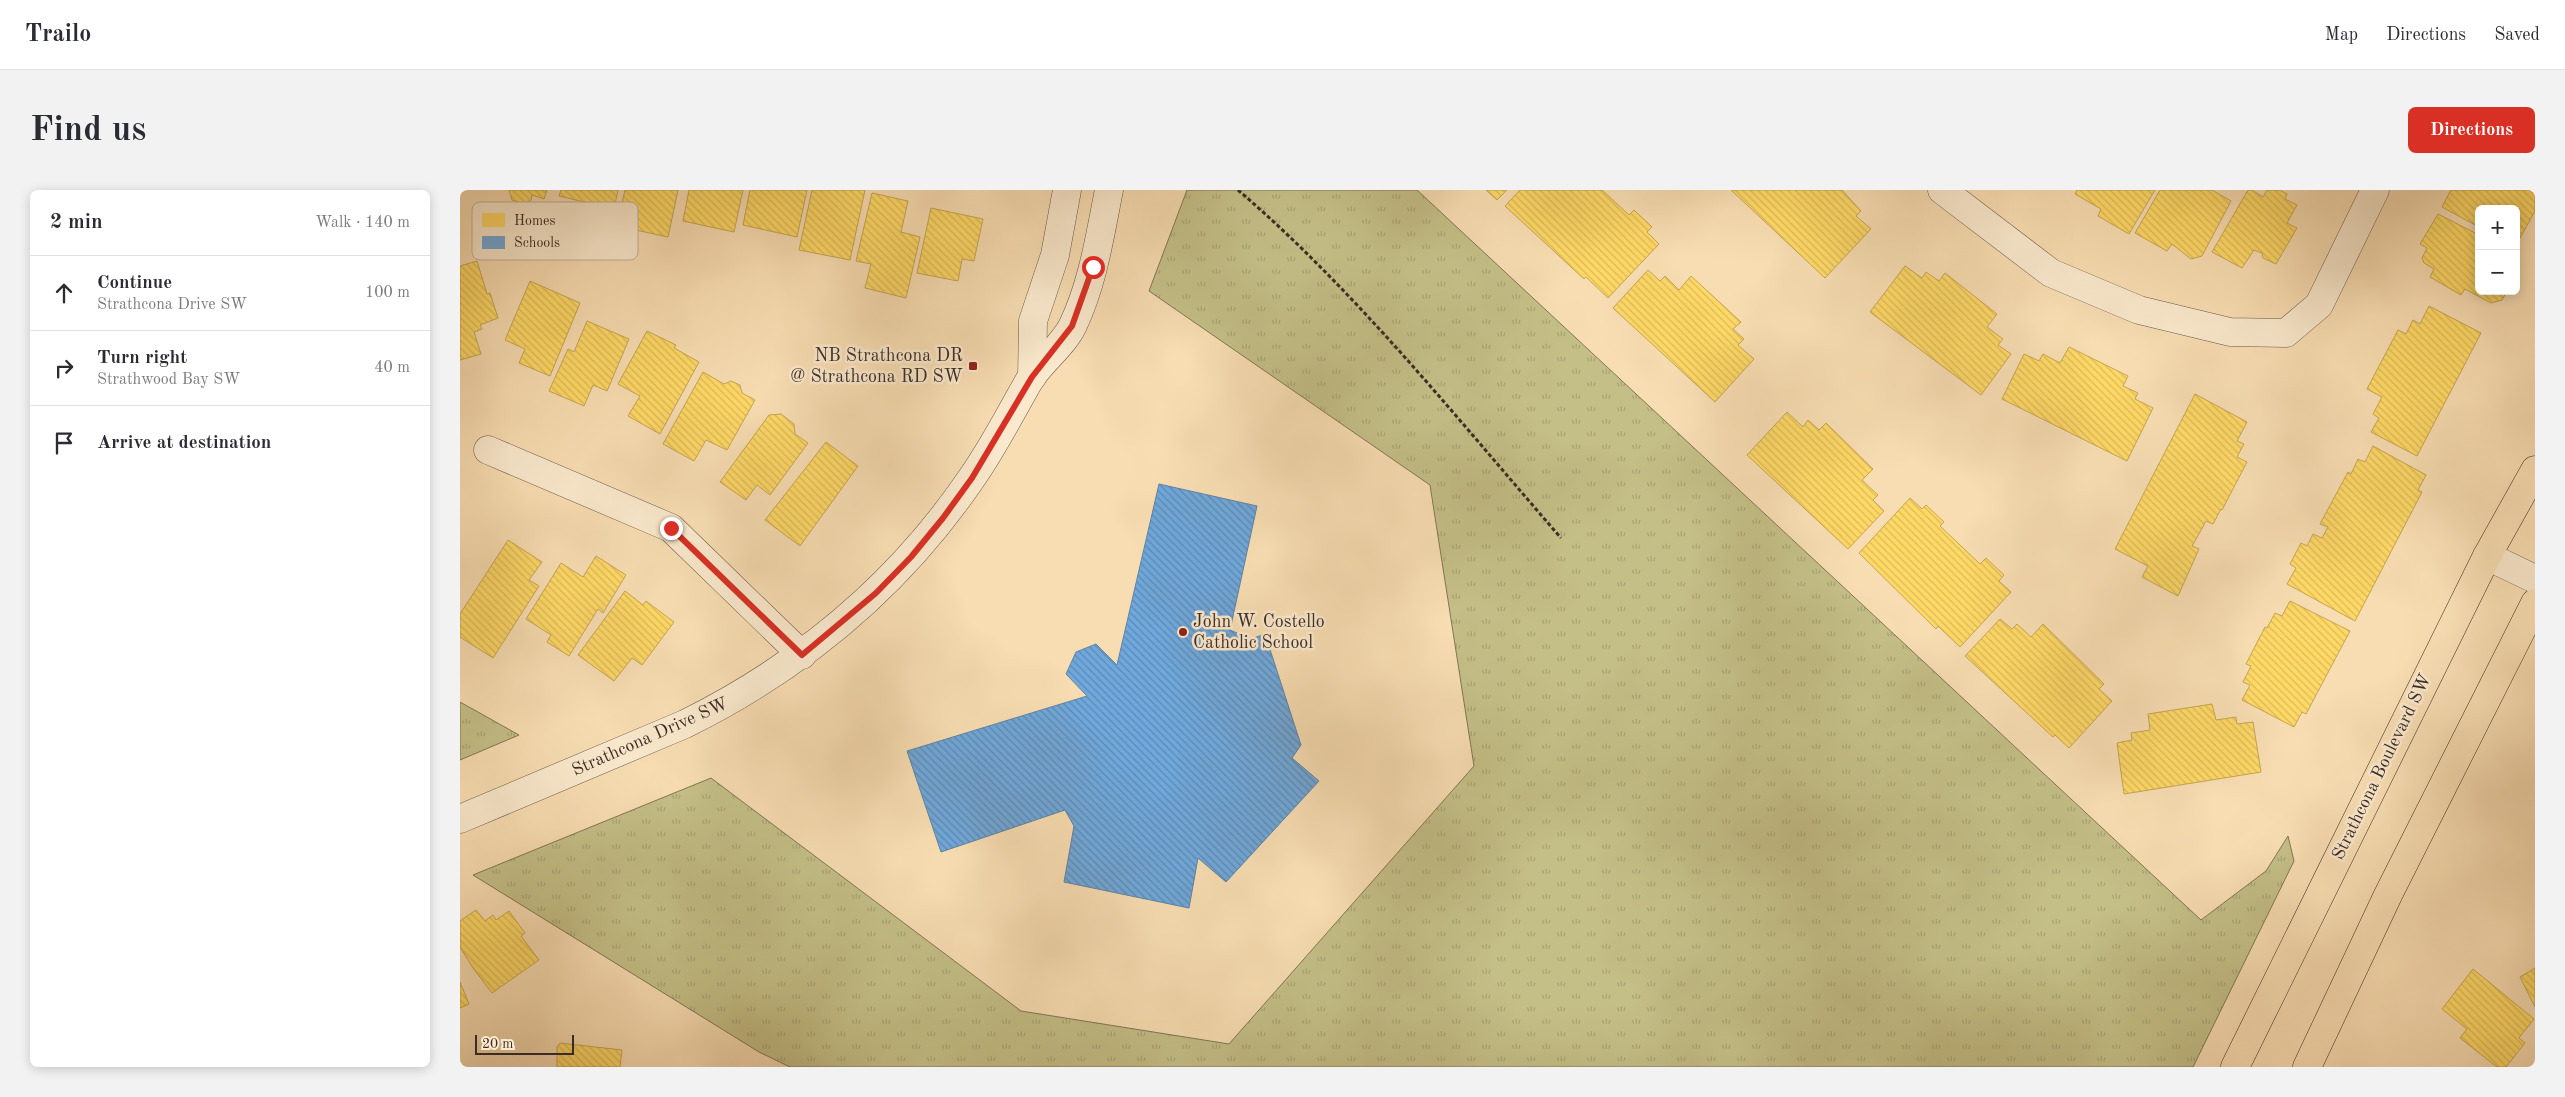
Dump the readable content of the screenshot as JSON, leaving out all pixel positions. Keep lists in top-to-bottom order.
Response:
{
  "streets": {
    "main road": ["Strathcona Boulevard SW"],
    "street": ["Strathcona Drive SW"]
  },
  "places": {
    "transit": ["NB Strathcona DR @ Strathcona RD SW"],
    "other": ["John W. Costello Catholic School"]
  },
  "legend": ["Homes", "Schools"],
  "scale_bar": "20 m",
  "page": {
    "header": "Trailo",
    "nav": ["Map", "Directions", "Saved"],
    "buttons": "Directions",
    "title": "Find us",
    "heading": ["2 min", "Walk · 140 m"],
    "map_buttons": ["+", "−"],
    "list": [
      ["Continue", "Strathcona Drive SW", "100 m"],
      ["Turn right", "Strathwood Bay SW", "40 m"],
      "Arrive at destination"
    ],
    "scale": "20 m"
  }
}
